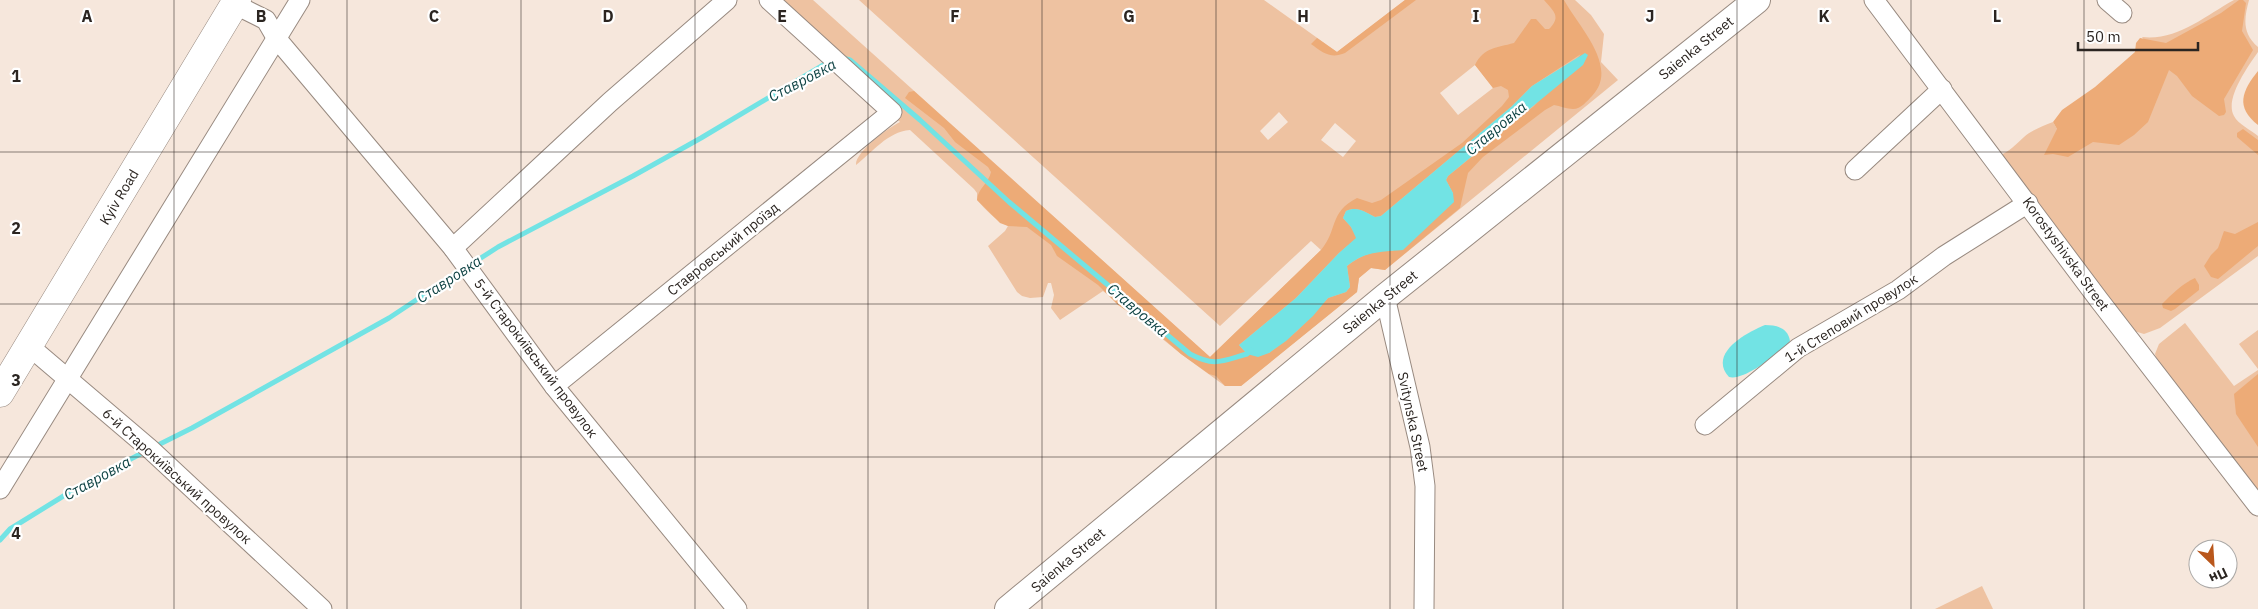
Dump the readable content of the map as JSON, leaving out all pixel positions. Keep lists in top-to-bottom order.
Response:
{
  "streets": {
    "main road": ["Kyiv Road"],
    "street": [
      "Saienka Street",
      "Ставровський проїзд",
      "Korostyshivska Street",
      "1-й Степовий провулок",
      "5-й Старокиївський провулок",
      "Svitynska Street",
      "6-й Старокиївський провулок"
    ]
  },
  "crossings": [
    ["Saienka Street", "Svitynska Street"],
    ["Kyiv Road", "5-й Старокиївський провулок"],
    ["Kyiv Road", "6-й Старокиївський провулок"],
    ["Ставровський проїзд", "5-й Старокиївський провулок"],
    ["Korostyshivska Street", "1-й Степовий провулок"]
  ],
  "water": ["Ставровка"],
  "scale_bar": "50 m",
  "north": "bottom right",
  "grid": {
    "columns": [
      "A",
      "B",
      "C",
      "D",
      "E",
      "F",
      "G",
      "H",
      "I",
      "J",
      "K",
      "L"
    ],
    "rows": [
      "1",
      "2",
      "3",
      "4"
    ]
  }
}
